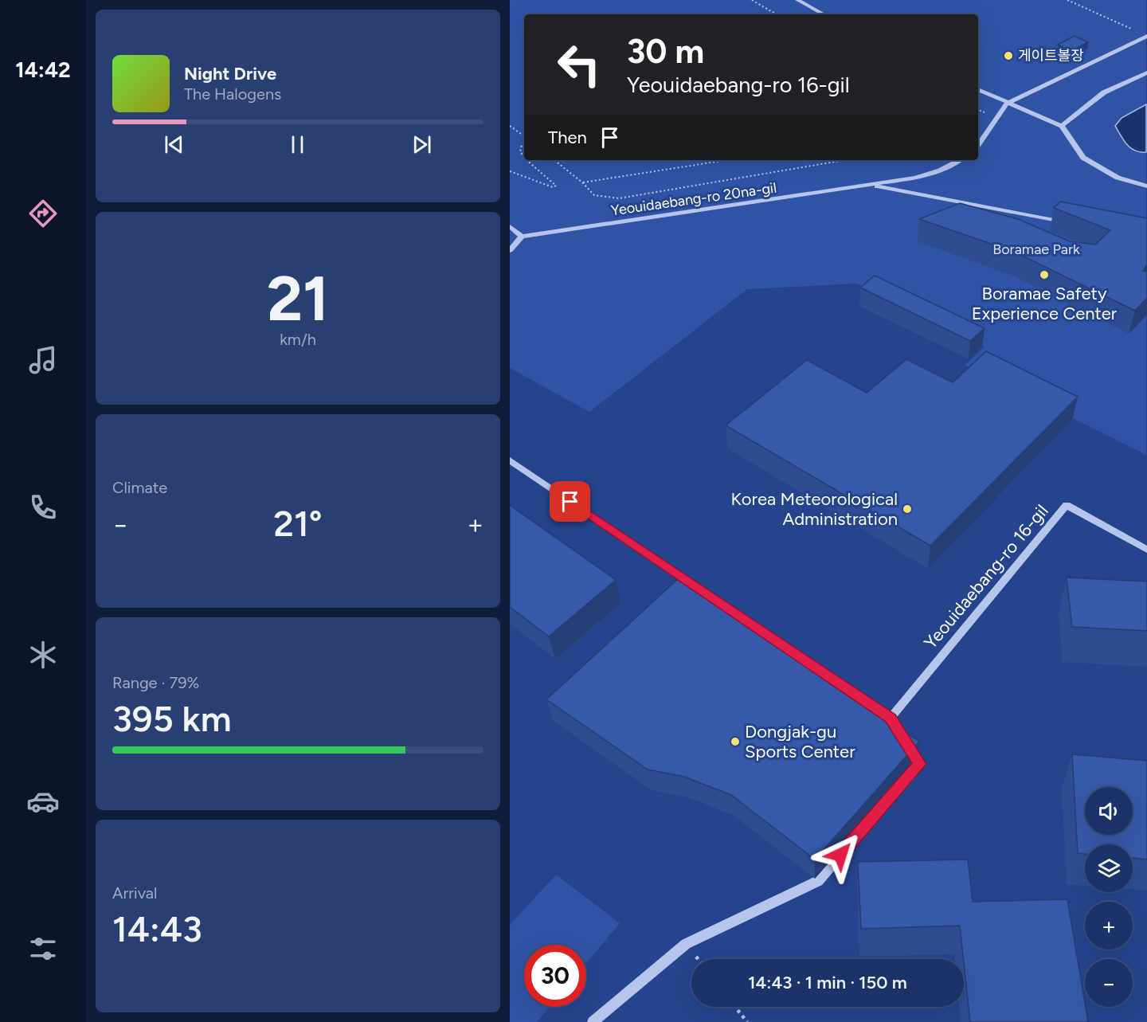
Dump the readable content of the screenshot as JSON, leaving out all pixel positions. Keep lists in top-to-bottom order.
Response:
{
  "streets": {
    "street": ["Yeouidaebang-ro 20na-gil", "Yeouidaebang-ro 16-gil"]
  },
  "parks": ["Boramae Park"],
  "places": [
    "게이트볼장",
    "Boramae Safety Experience Center",
    "Korea Meteorological Administration",
    "Dongjak-gu Sports Center"
  ],
  "page": {
    "tabs": "14:42",
    "turn": ["30 m", "Yeouidaebang-ro 16-gil"],
    "song": ["Night Drive", "The Halogens"],
    "then": "Then",
    "tile": [
      ["21", "km/h"],
      "Climate",
      ["Range · 79%", "395 km"],
      ["Arrival", "14:43"]
    ],
    "heat": ["−", "21°", "+"],
    "map_buttons": ["+", "−"],
    "limit": "30",
    "trip": "14:43 · 1 min · 150 m"
  }
}
